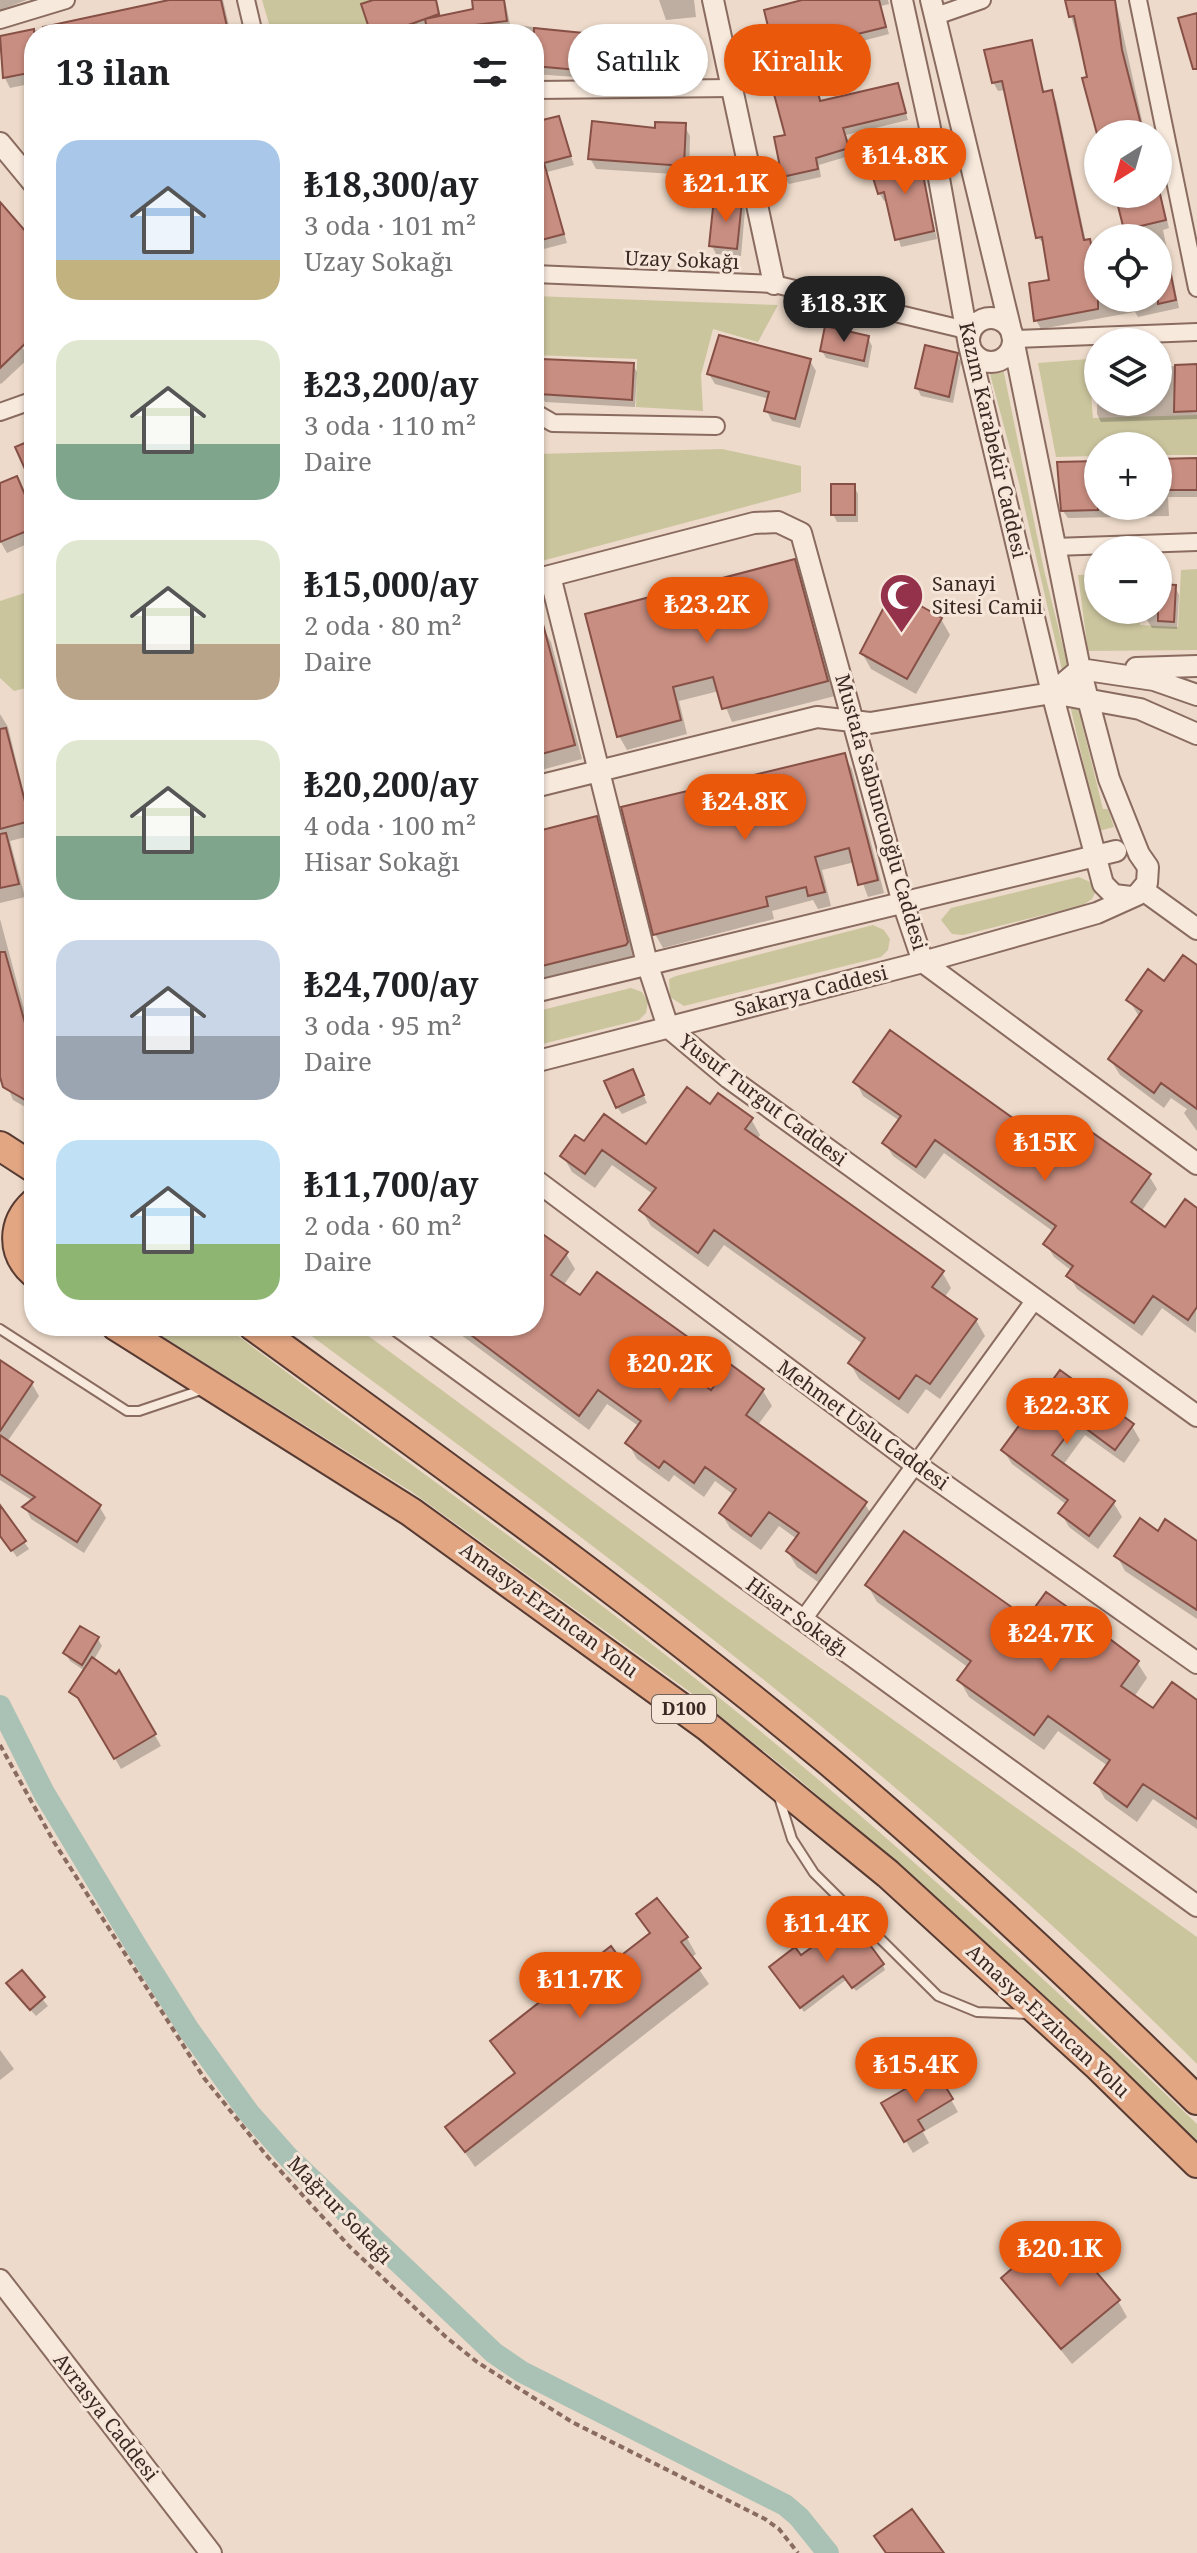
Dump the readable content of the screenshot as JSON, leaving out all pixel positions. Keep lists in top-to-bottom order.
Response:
{
  "streets": {
    "highway": ["Amasya-Erzincan Yolu", "D100"],
    "street": [
      "Uzay Sokağı",
      "Kazım Karabekir Caddesi",
      "Mustafa Sabuncuoğlu Caddesi",
      "Sakarya Caddesi",
      "Yusuf Turgut Caddesi",
      "Mehmet Uslu Caddesi",
      "Hisar Sokağı",
      "Avrasya Caddesi"
    ],
    "path": ["Mağrur Sokağı"]
  },
  "crossings": [
    ["Uzay Sokağı", "Kazım Karabekir Caddesi"],
    ["Kazım Karabekir Caddesi", "Sakarya Caddesi"],
    ["Mustafa Sabuncuoğlu Caddesi", "Sakarya Caddesi"],
    ["Sakarya Caddesi", "Yusuf Turgut Caddesi"]
  ],
  "places": {
    "mosque": ["Sanayi Sitesi Camii"]
  },
  "north": "bottom left",
  "page": {
    "chip": ["Satılık", "Kiralık"],
    "heading": "13 ilan",
    "map_buttons": ["+", "−"],
    "list": [
      {
        "name": "₺18,300/ay",
        "note": "3 oda · 101 m² · Uzay Sokağı"
      },
      {
        "name": "₺23,200/ay",
        "note": "3 oda · 110 m² · Daire"
      },
      {
        "name": "₺15,000/ay",
        "note": "2 oda · 80 m² · Daire"
      },
      {
        "name": "₺20,200/ay",
        "note": "4 oda · 100 m² · Hisar Sokağı"
      },
      {
        "name": "₺24,700/ay",
        "note": "3 oda · 95 m² · Daire"
      },
      {
        "name": "₺11,700/ay",
        "note": "2 oda · 60 m² · Daire"
      }
    ],
    "price": [
      "₺14.8K",
      "₺21.1K",
      "₺18.3K",
      "₺23.2K",
      "₺24.8K",
      "₺15K",
      "₺20.2K",
      "₺22.3K",
      "₺24.7K",
      "₺11.4K",
      "₺11.7K",
      "₺15.4K",
      "₺20.1K"
    ]
  }
}
